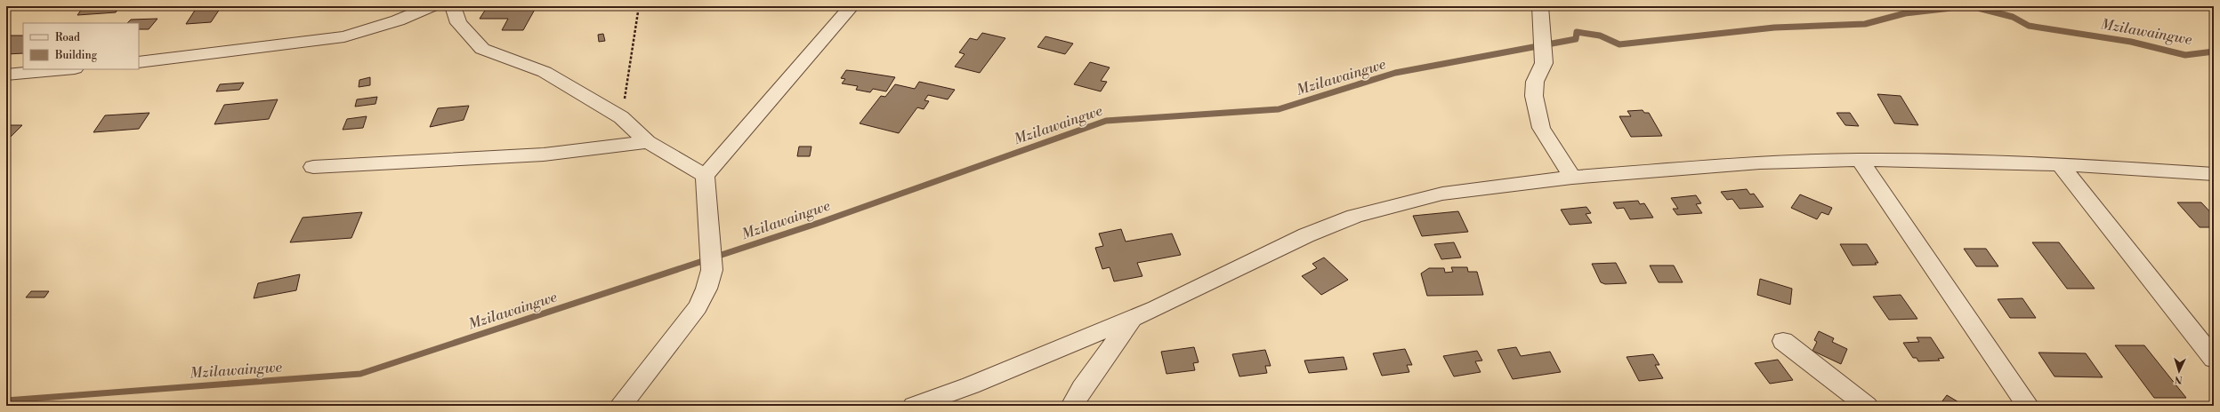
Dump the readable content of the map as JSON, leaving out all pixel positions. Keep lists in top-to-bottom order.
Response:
{
  "water": ["Mzilawaingwe"],
  "legend": ["Road", "Building"],
  "north": "bottom"
}
